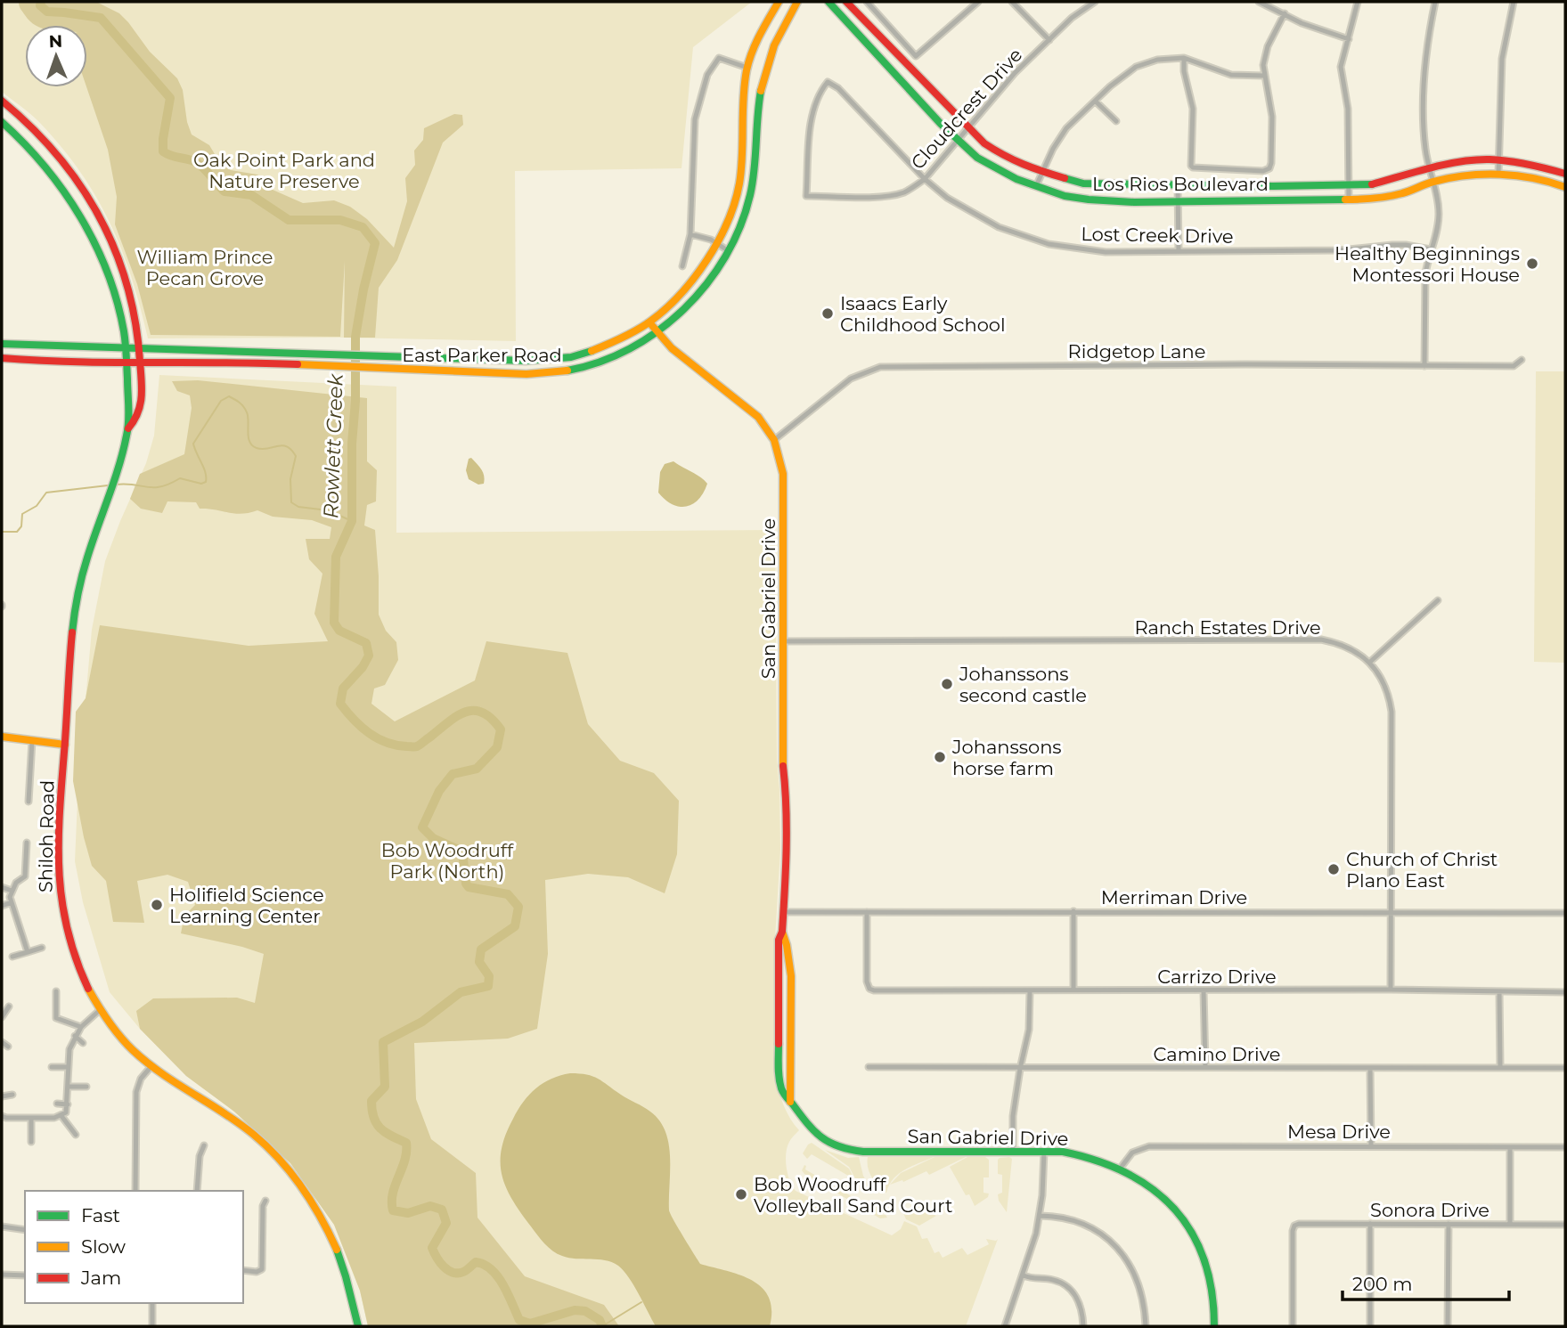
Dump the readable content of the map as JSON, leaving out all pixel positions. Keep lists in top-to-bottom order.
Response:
{
  "streets": {
    "main road": [
      "Los Rios Boulevard",
      "East Parker Road",
      "San Gabriel Drive",
      "Shiloh Road"
    ],
    "street": [
      "Cloudcrest Drive",
      "Lost Creek Drive",
      "Ridgetop Lane",
      "Ranch Estates Drive",
      "Merriman Drive",
      "Carrizo Drive",
      "Camino Drive",
      "Mesa Drive",
      "Sonora Drive"
    ]
  },
  "crossings": [
    ["Cloudcrest Drive", "Los Rios Boulevard"],
    ["Cloudcrest Drive", "Lost Creek Drive"],
    ["Ridgetop Lane", "San Gabriel Drive"],
    ["East Parker Road", "San Gabriel Drive"],
    ["East Parker Road", "Shiloh Road"],
    ["San Gabriel Drive", "Ranch Estates Drive"],
    ["San Gabriel Drive", "Merriman Drive"],
    ["San Gabriel Drive", "Mesa Drive"],
    ["Ranch Estates Drive", "Merriman Drive"],
    ["Ranch Estates Drive", "Carrizo Drive"],
    ["Merriman Drive", "Carrizo Drive"]
  ],
  "water": ["Rowlett Creek"],
  "parks": ["Oak Point Park and Nature Preserve", "William Prince Pecan Grove", "Bob Woodruff Park (North)"],
  "places": [
    "Healthy Beginnings Montessori House",
    "Isaacs Early Childhood School",
    "Johanssons second castle",
    "Johanssons horse farm",
    "Church of Christ Plano East",
    "Holifield Science Learning Center",
    "Bob Woodruff Volleyball Sand Court"
  ],
  "legend": ["Fast", "Slow", "Jam"],
  "scale_bar": "200 m",
  "north": "top"
}
